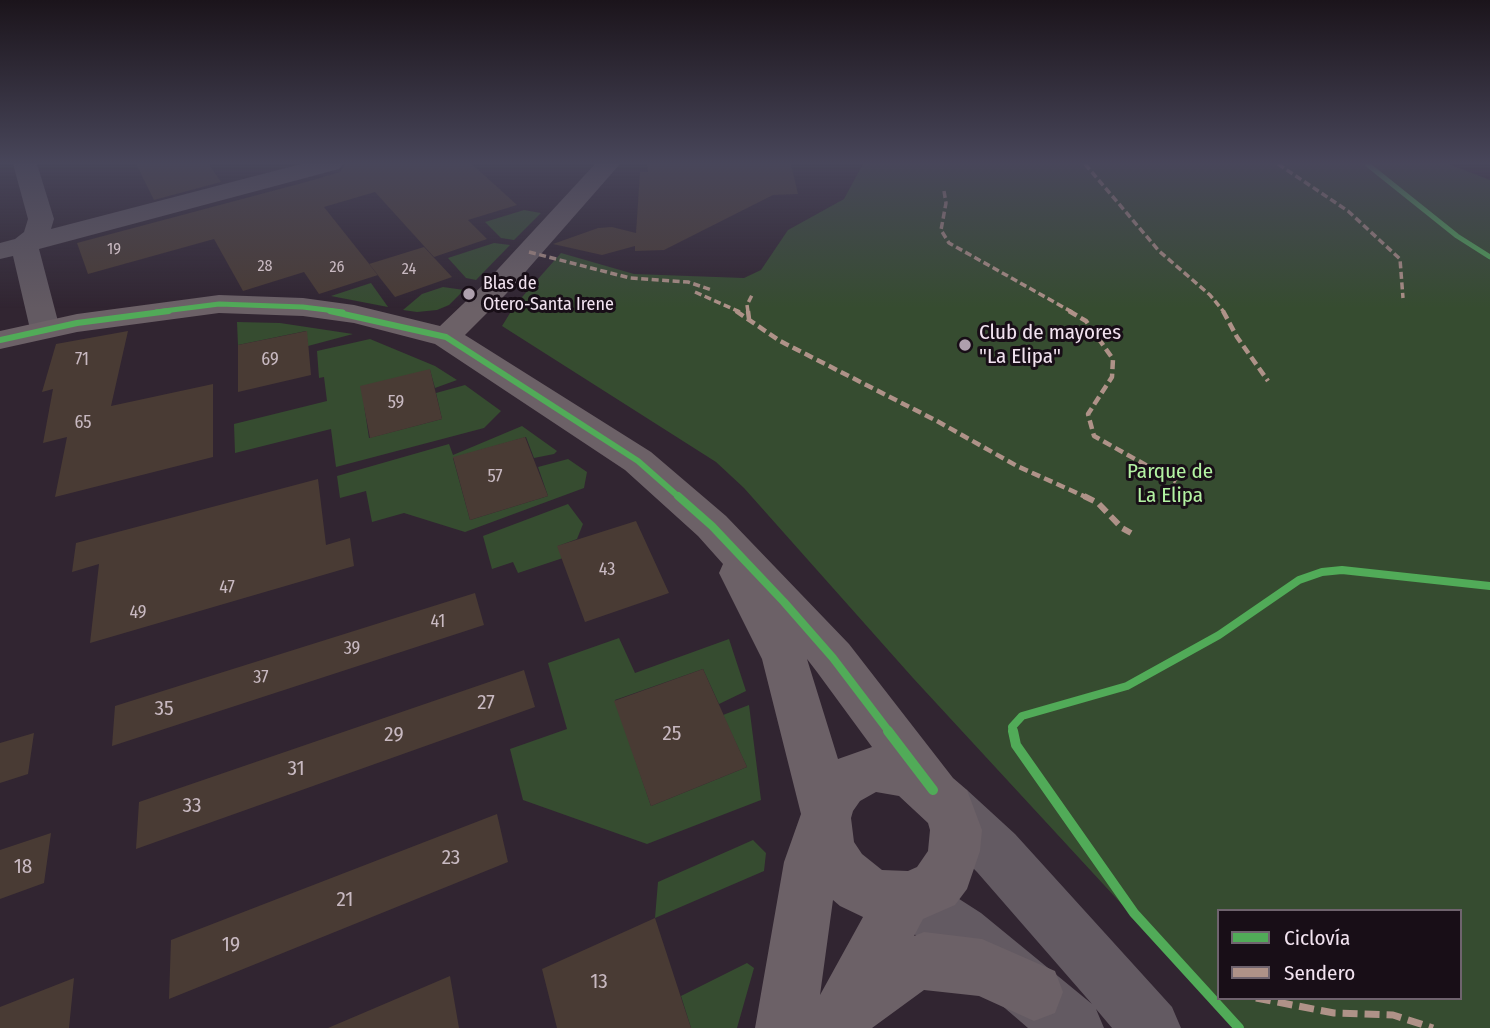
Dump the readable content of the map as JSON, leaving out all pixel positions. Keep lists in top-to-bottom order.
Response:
{
  "parks": ["Parque de La Elipa"],
  "places": ["Blas de Otero-Santa Irene", "Club de mayores \"La Elipa\""],
  "house_numbers": [
    "19",
    "28",
    "26",
    "24",
    "71",
    "69",
    "59",
    "65",
    "57",
    "43",
    "47",
    "49",
    "41",
    "39",
    "37",
    "27",
    "35",
    "25",
    "29",
    "31",
    "33",
    "23",
    "18",
    "21",
    "19",
    "13"
  ],
  "legend": ["Ciclovía", "Sendero"]
}
